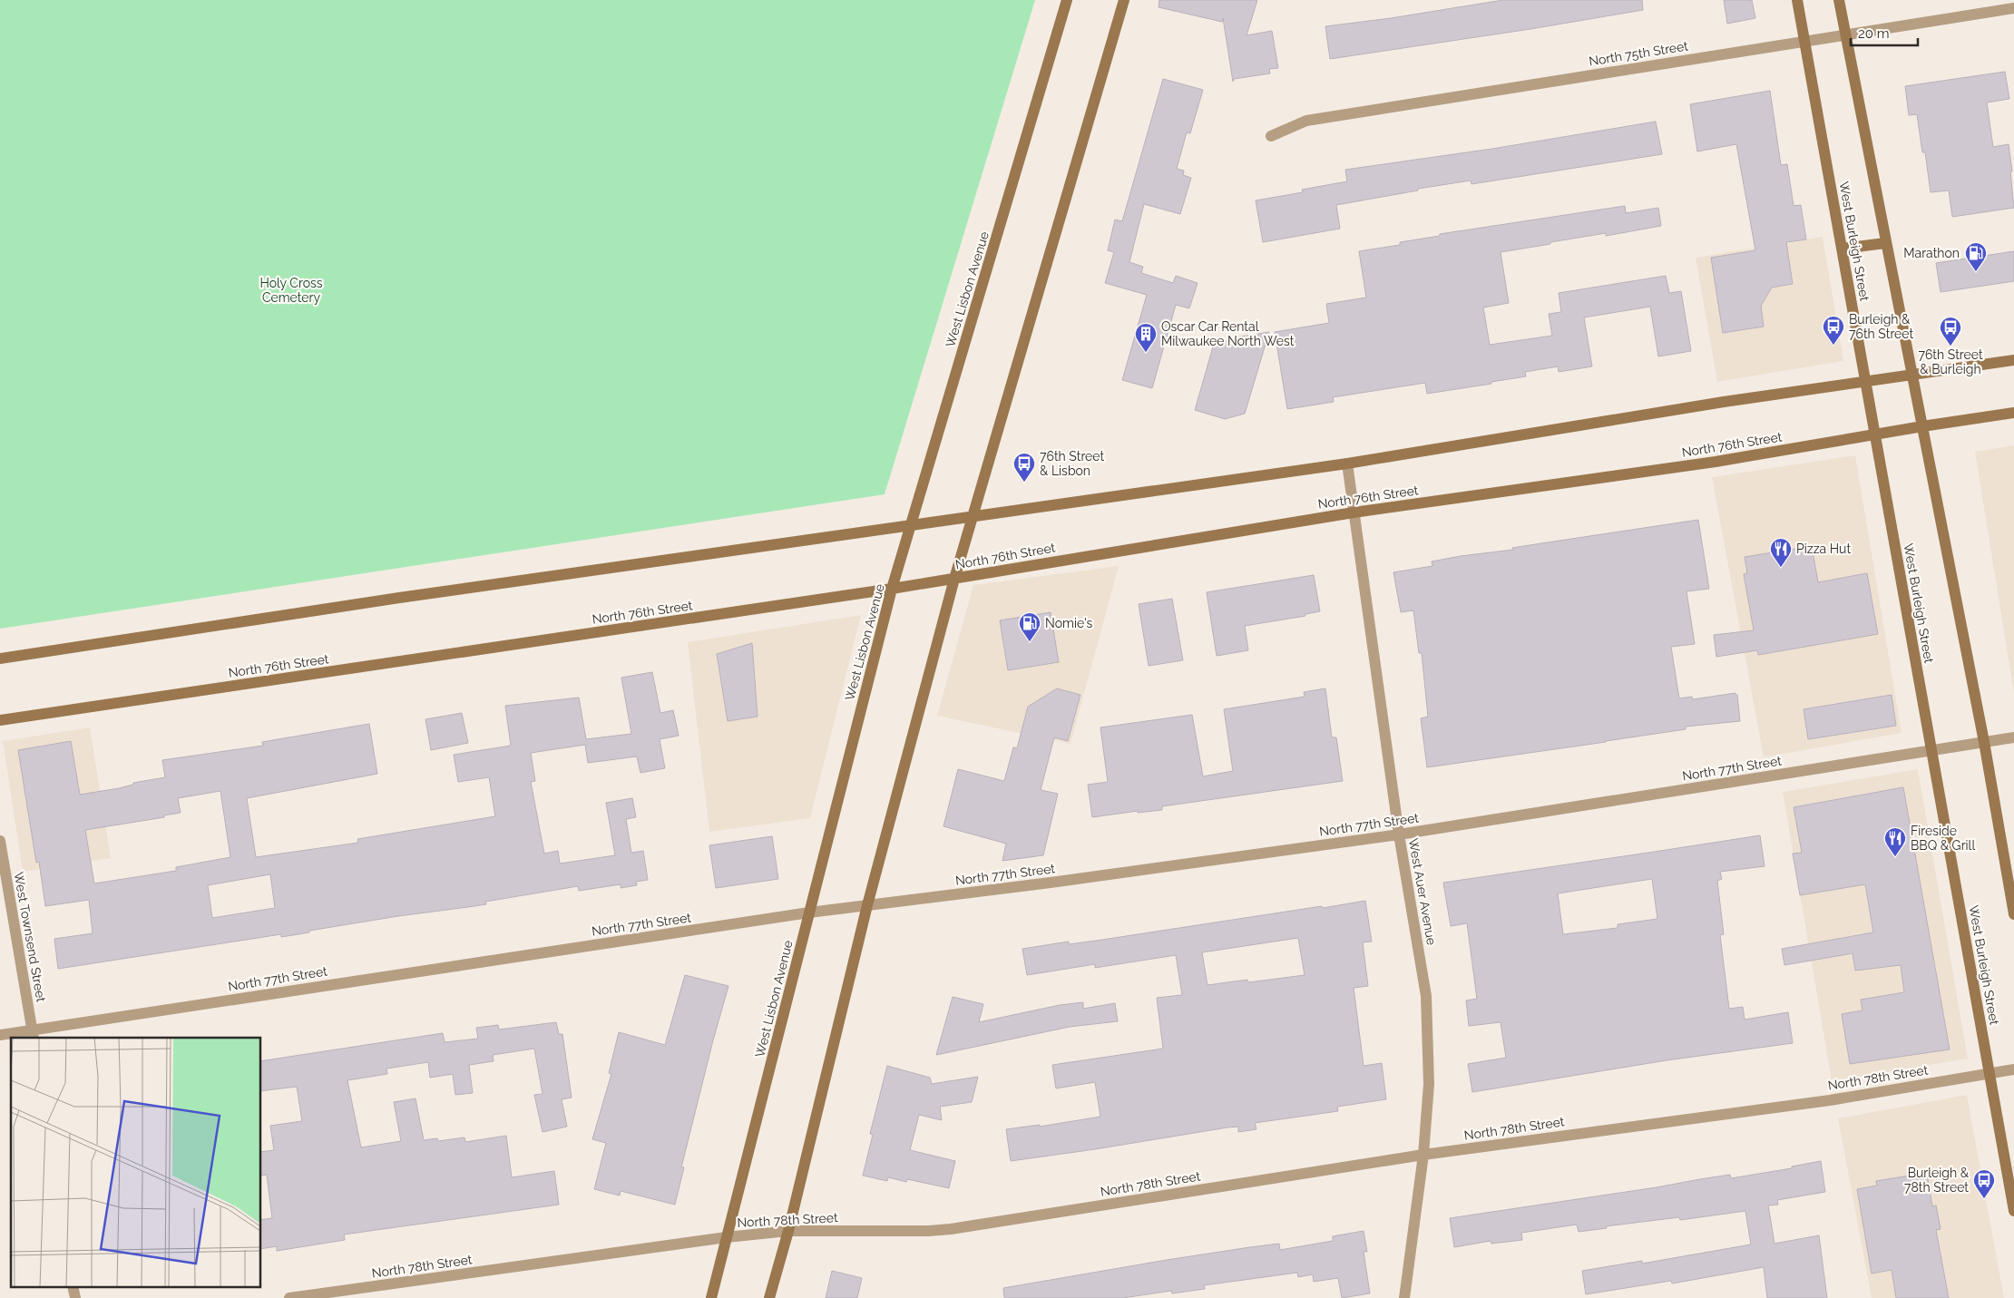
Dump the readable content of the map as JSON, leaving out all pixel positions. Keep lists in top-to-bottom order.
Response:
{
  "streets": {
    "main road": ["West Burleigh Street", "West Lisbon Avenue", "North 76th Street"],
    "street": [
      "North 75th Street",
      "North 77th Street",
      "West Auer Avenue",
      "West Townsend Street",
      "North 78th Street"
    ]
  },
  "crossings": [
    ["North 75th Street", "West Burleigh Street"],
    ["West Burleigh Street", "North 76th Street"],
    ["West Burleigh Street", "North 77th Street"],
    ["West Burleigh Street", "North 78th Street"],
    ["West Lisbon Avenue", "North 76th Street"],
    ["West Lisbon Avenue", "North 77th Street"],
    ["West Lisbon Avenue", "North 78th Street"],
    ["North 76th Street", "West Auer Avenue"],
    ["North 77th Street", "West Auer Avenue"],
    ["North 77th Street", "West Townsend Street"],
    ["West Auer Avenue", "North 78th Street"]
  ],
  "parks": ["Holy Cross Cemetery"],
  "places": {
    "fuel station": ["Marathon", "Nomie's"],
    "bus stop": [
      "Burleigh & 76th Street",
      "76th Street & Burleigh",
      "76th Street & Lisbon",
      "Burleigh & 78th Street"
    ],
    "building": ["Oscar Car Rental Milwaukee North West"],
    "restaurant": ["Pizza Hut", "Fireside BBQ & Grill"]
  },
  "scale_bar": "20 m"
}
